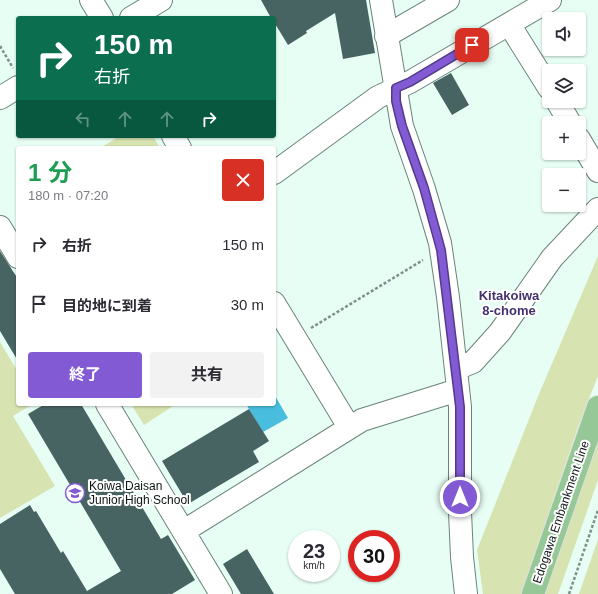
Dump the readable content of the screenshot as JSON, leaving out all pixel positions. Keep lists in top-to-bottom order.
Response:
{
  "streets": {
    "main road": ["Edogawa Embankment Line"]
  },
  "districts": ["Kitakoiwa 8-chome"],
  "places": {
    "school or university": ["Koiwa Daisan Junior High School"]
  },
  "page": {
    "map_buttons": ["+", "−"],
    "turn": ["150 m", "右折"],
    "heading": ["1 分", "180 m · 07:20"],
    "list": [
      {
        "name": "右折",
        "value": "150 m"
      },
      {
        "name": "目的地に到着",
        "value": "30 m"
      }
    ],
    "buttons": ["終了", "共有"],
    "speed": "23 km/h",
    "limit": "30"
  }
}
